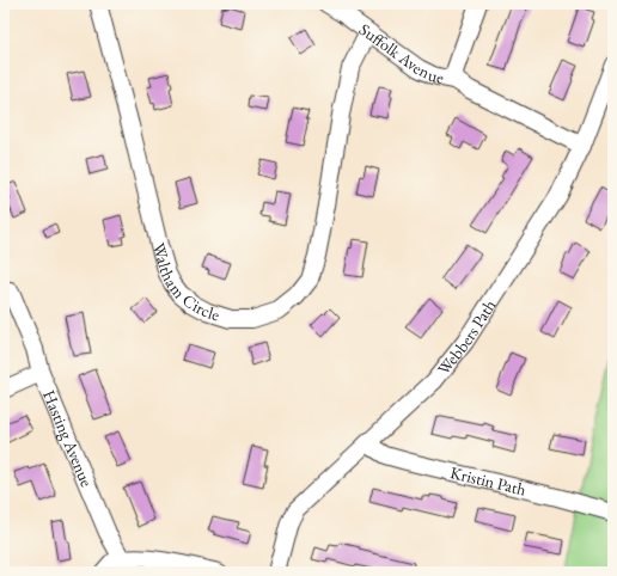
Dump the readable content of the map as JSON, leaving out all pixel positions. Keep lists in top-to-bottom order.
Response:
{
  "streets": {
    "street": [
      "Suffolk Avenue",
      "Waltham Circle",
      "Webbers Path",
      "Hasting Avenue",
      "Kristin Path"
    ]
  },
  "crossings": [
    ["Suffolk Avenue", "Waltham Circle"],
    ["Suffolk Avenue", "Webbers Path"],
    ["Webbers Path", "Kristin Path"]
  ]
}
